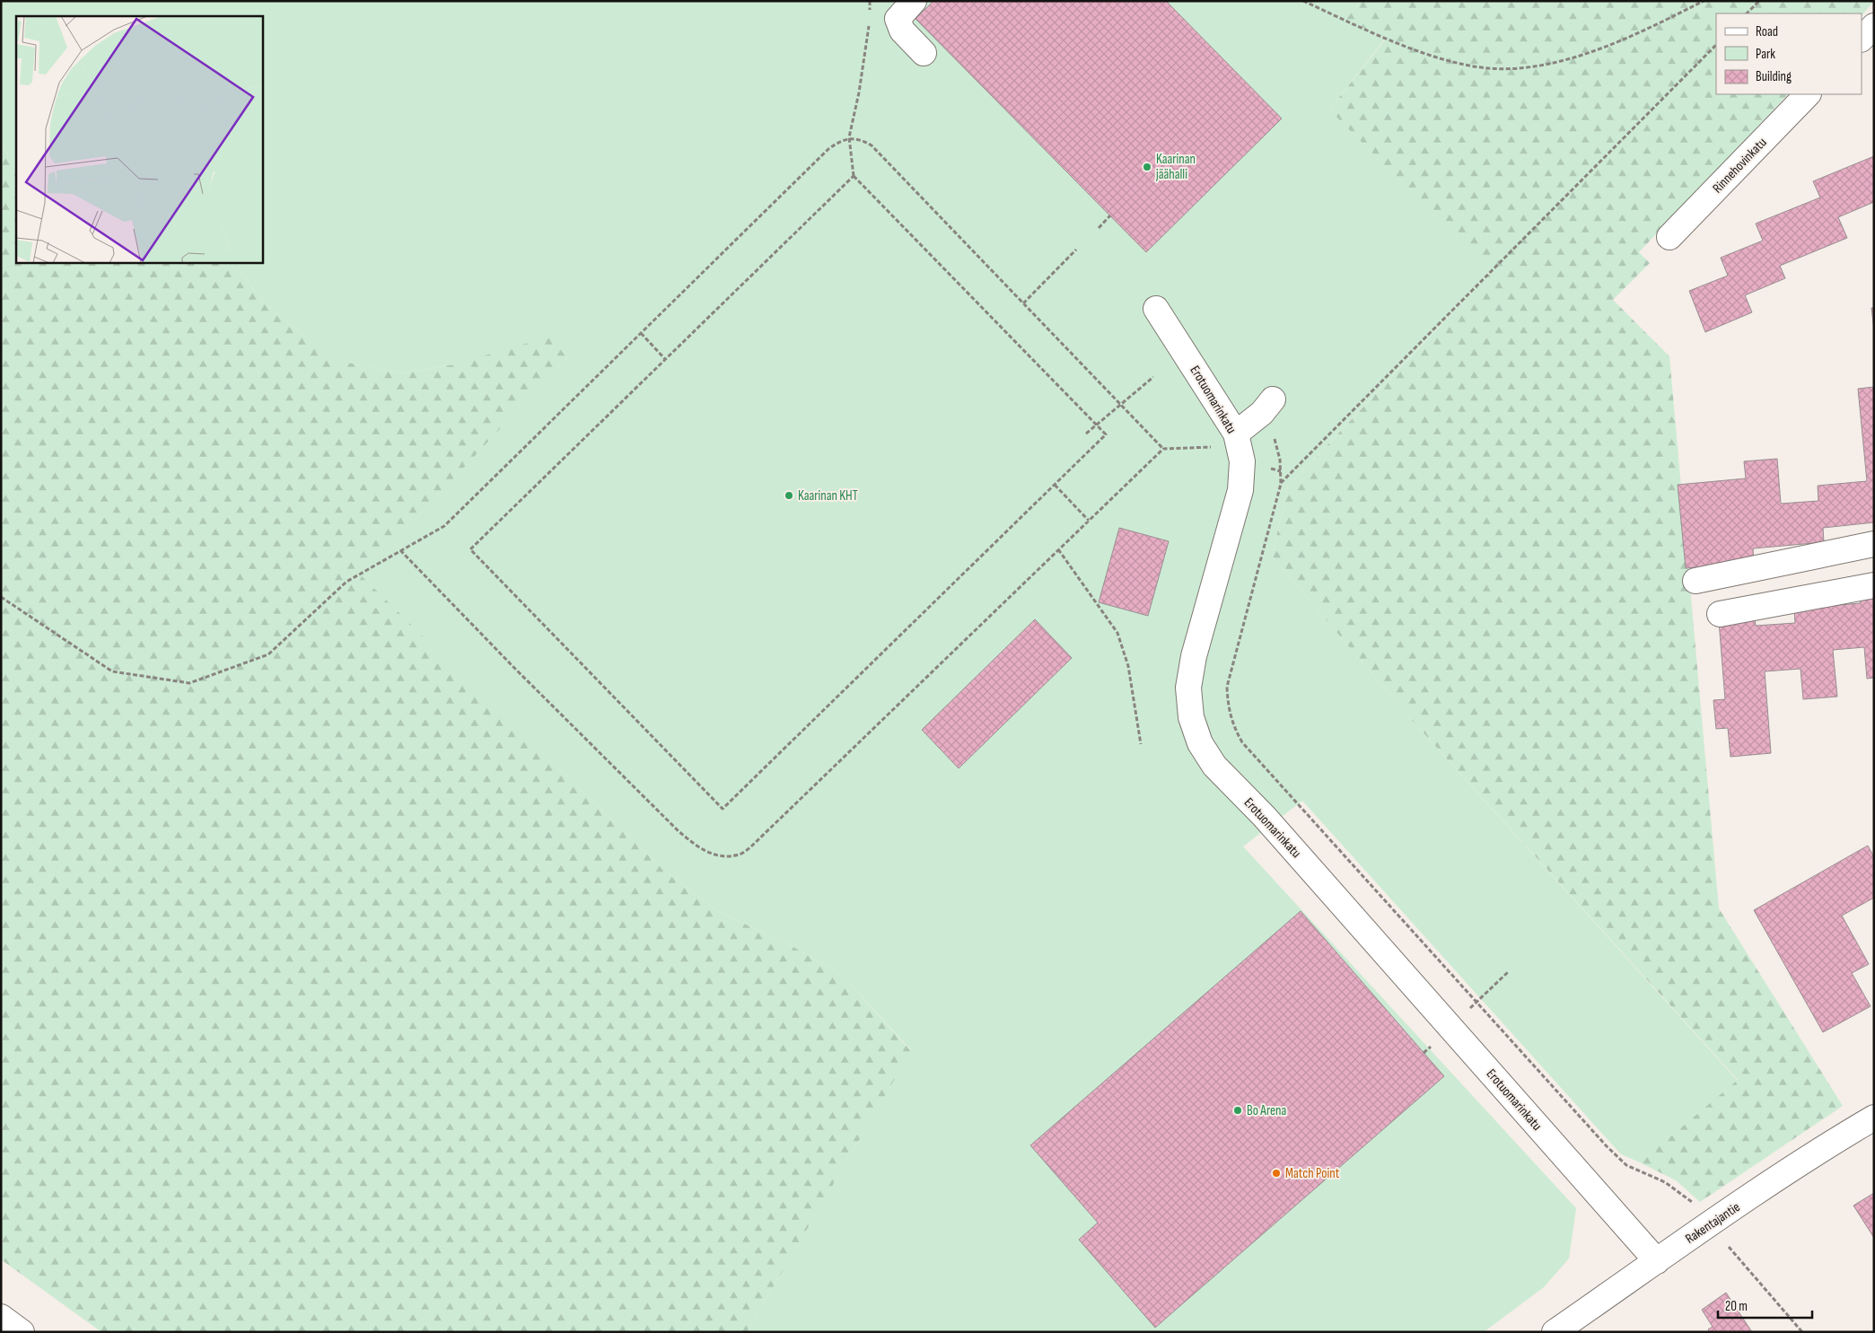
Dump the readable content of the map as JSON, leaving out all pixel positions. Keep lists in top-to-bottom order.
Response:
{
  "streets": {
    "street": ["Rinnehovinkatu", "Erotuomarinkatu", "Rakentajantie"]
  },
  "crossings": [
    ["Erotuomarinkatu", "Rakentajantie"]
  ],
  "places": [
    "Kaarinan jäähalli",
    "Kaarinan KHT",
    "Bo Arena",
    "Match Point"
  ],
  "legend": ["Road", "Park", "Building"],
  "scale_bar": "20 m"
}
